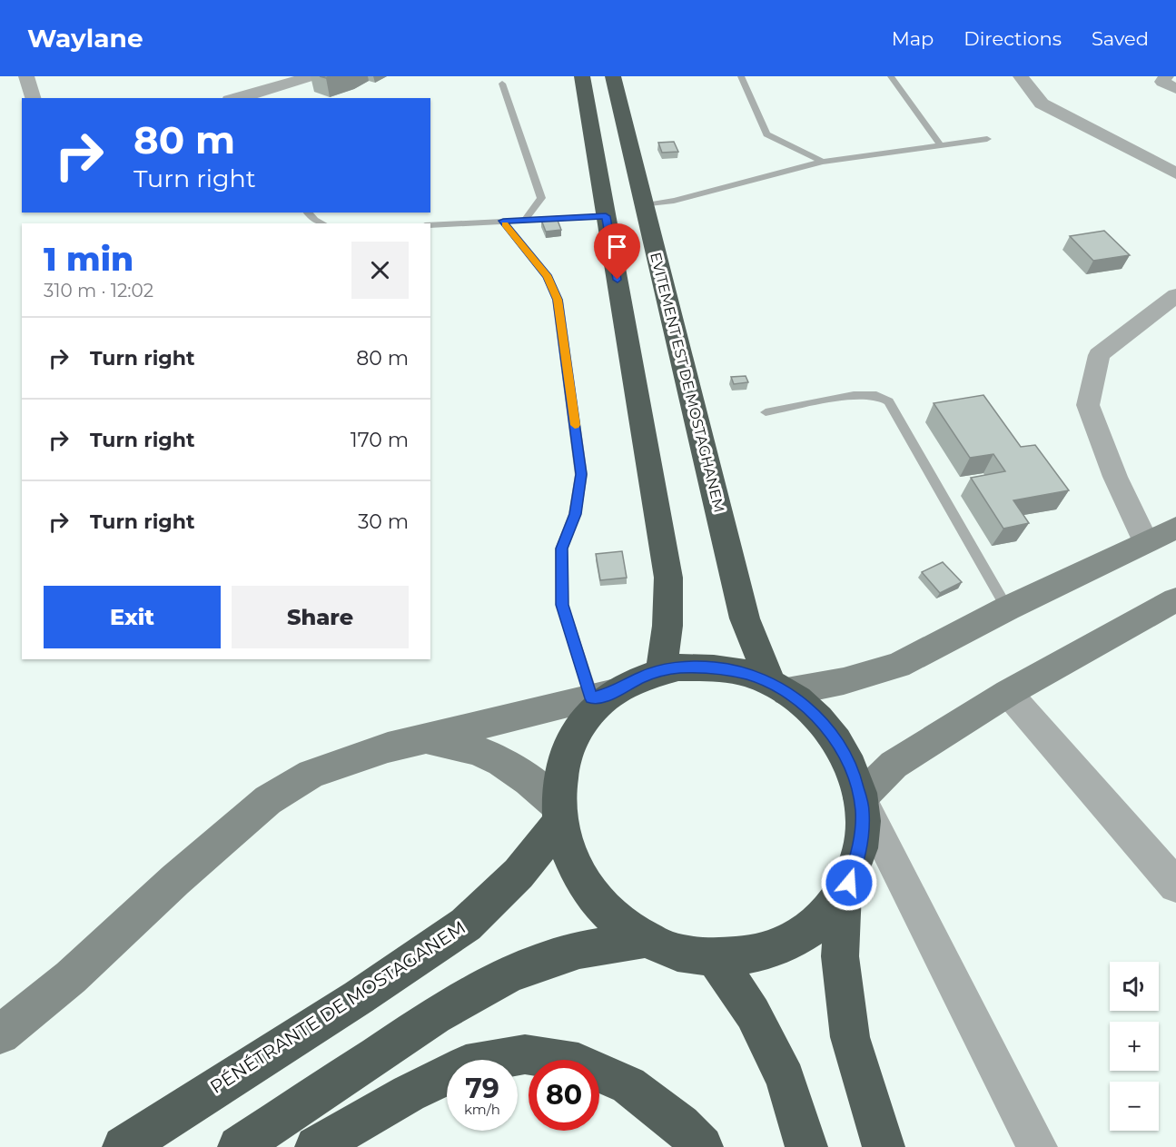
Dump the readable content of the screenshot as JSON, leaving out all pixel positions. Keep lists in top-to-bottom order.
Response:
{
  "streets": {
    "highway": ["EVITEMENT EST DE MOSTAGHANEM", "PÉNÉTRANTE DE MOSTAGANEM"]
  },
  "page": {
    "header": "Waylane",
    "nav": ["Map", "Directions", "Saved"],
    "turn": ["80 m", "Turn right"],
    "heading": ["1 min", "310 m · 12:02"],
    "list": [
      {
        "name": "Turn right",
        "value": "80 m"
      },
      {
        "name": "Turn right",
        "value": "170 m"
      },
      {
        "name": "Turn right",
        "value": "30 m"
      }
    ],
    "buttons": ["Exit", "Share"],
    "map_buttons": ["+", "−"],
    "speed": "79 km/h",
    "limit": "80"
  }
}
